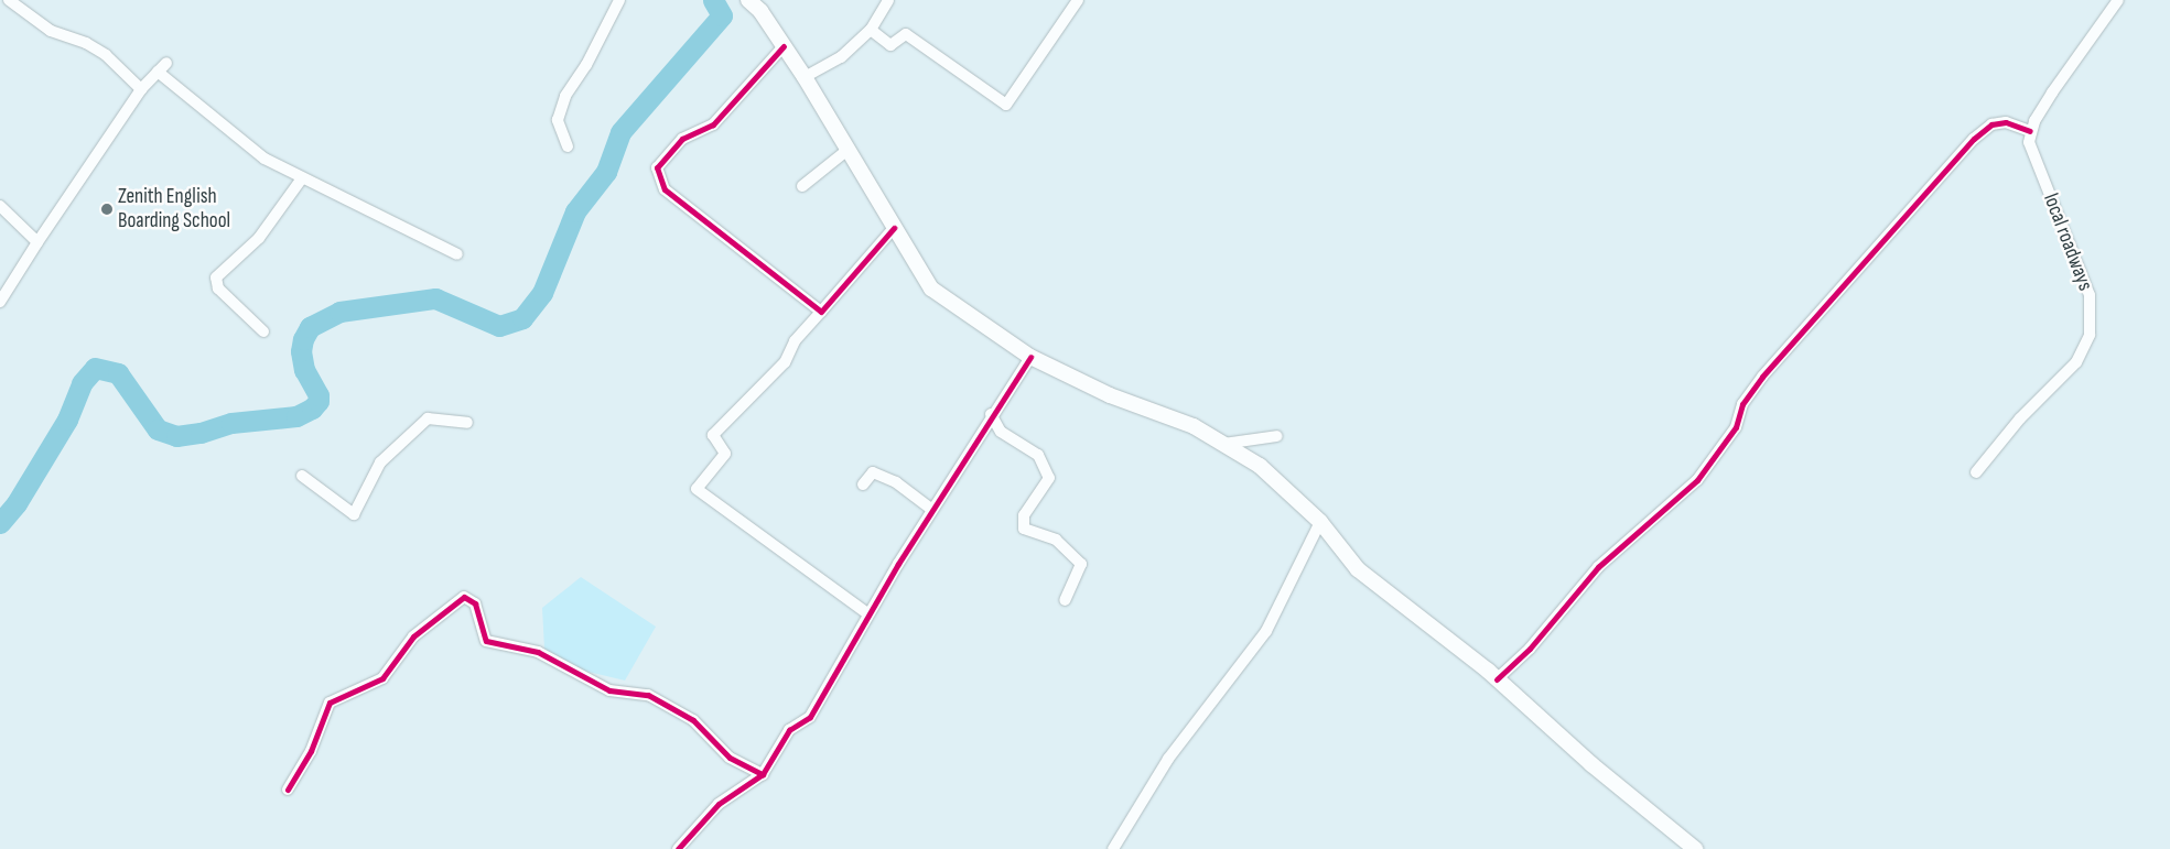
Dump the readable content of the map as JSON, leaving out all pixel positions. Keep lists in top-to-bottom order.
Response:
{
  "streets": {
    "street": ["local roadways"]
  },
  "places": ["Zenith English Boarding School"]
}
